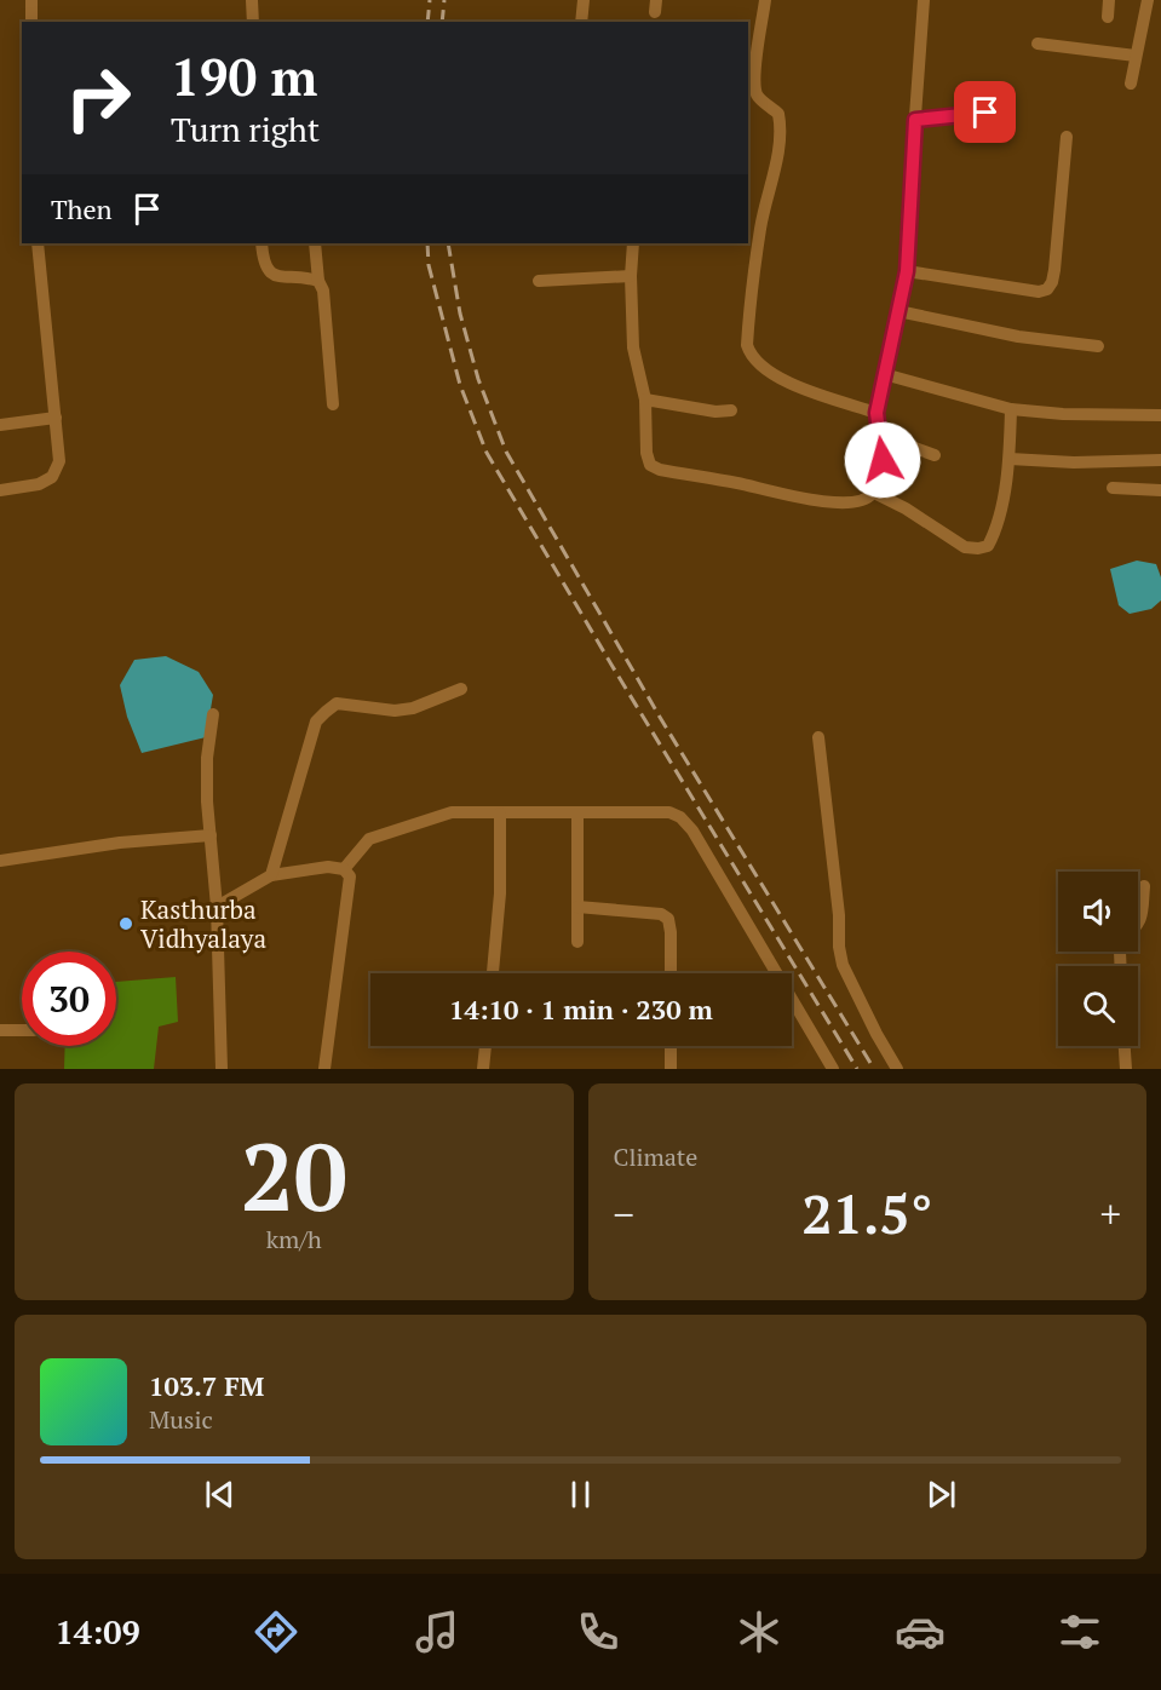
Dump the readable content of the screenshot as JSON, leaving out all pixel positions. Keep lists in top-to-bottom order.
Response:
{
  "places": ["Kasthurba Vidhyalaya"],
  "page": {
    "turn": ["190 m", "Turn right"],
    "then": "Then",
    "limit": "30",
    "trip": "14:10 · 1 min · 230 m",
    "tile": [
      ["20", "km/h"],
      "Climate"
    ],
    "heat": ["−", "21.5°", "+"],
    "song": ["103.7 FM", "Music"],
    "tabs": "14:09"
  }
}
